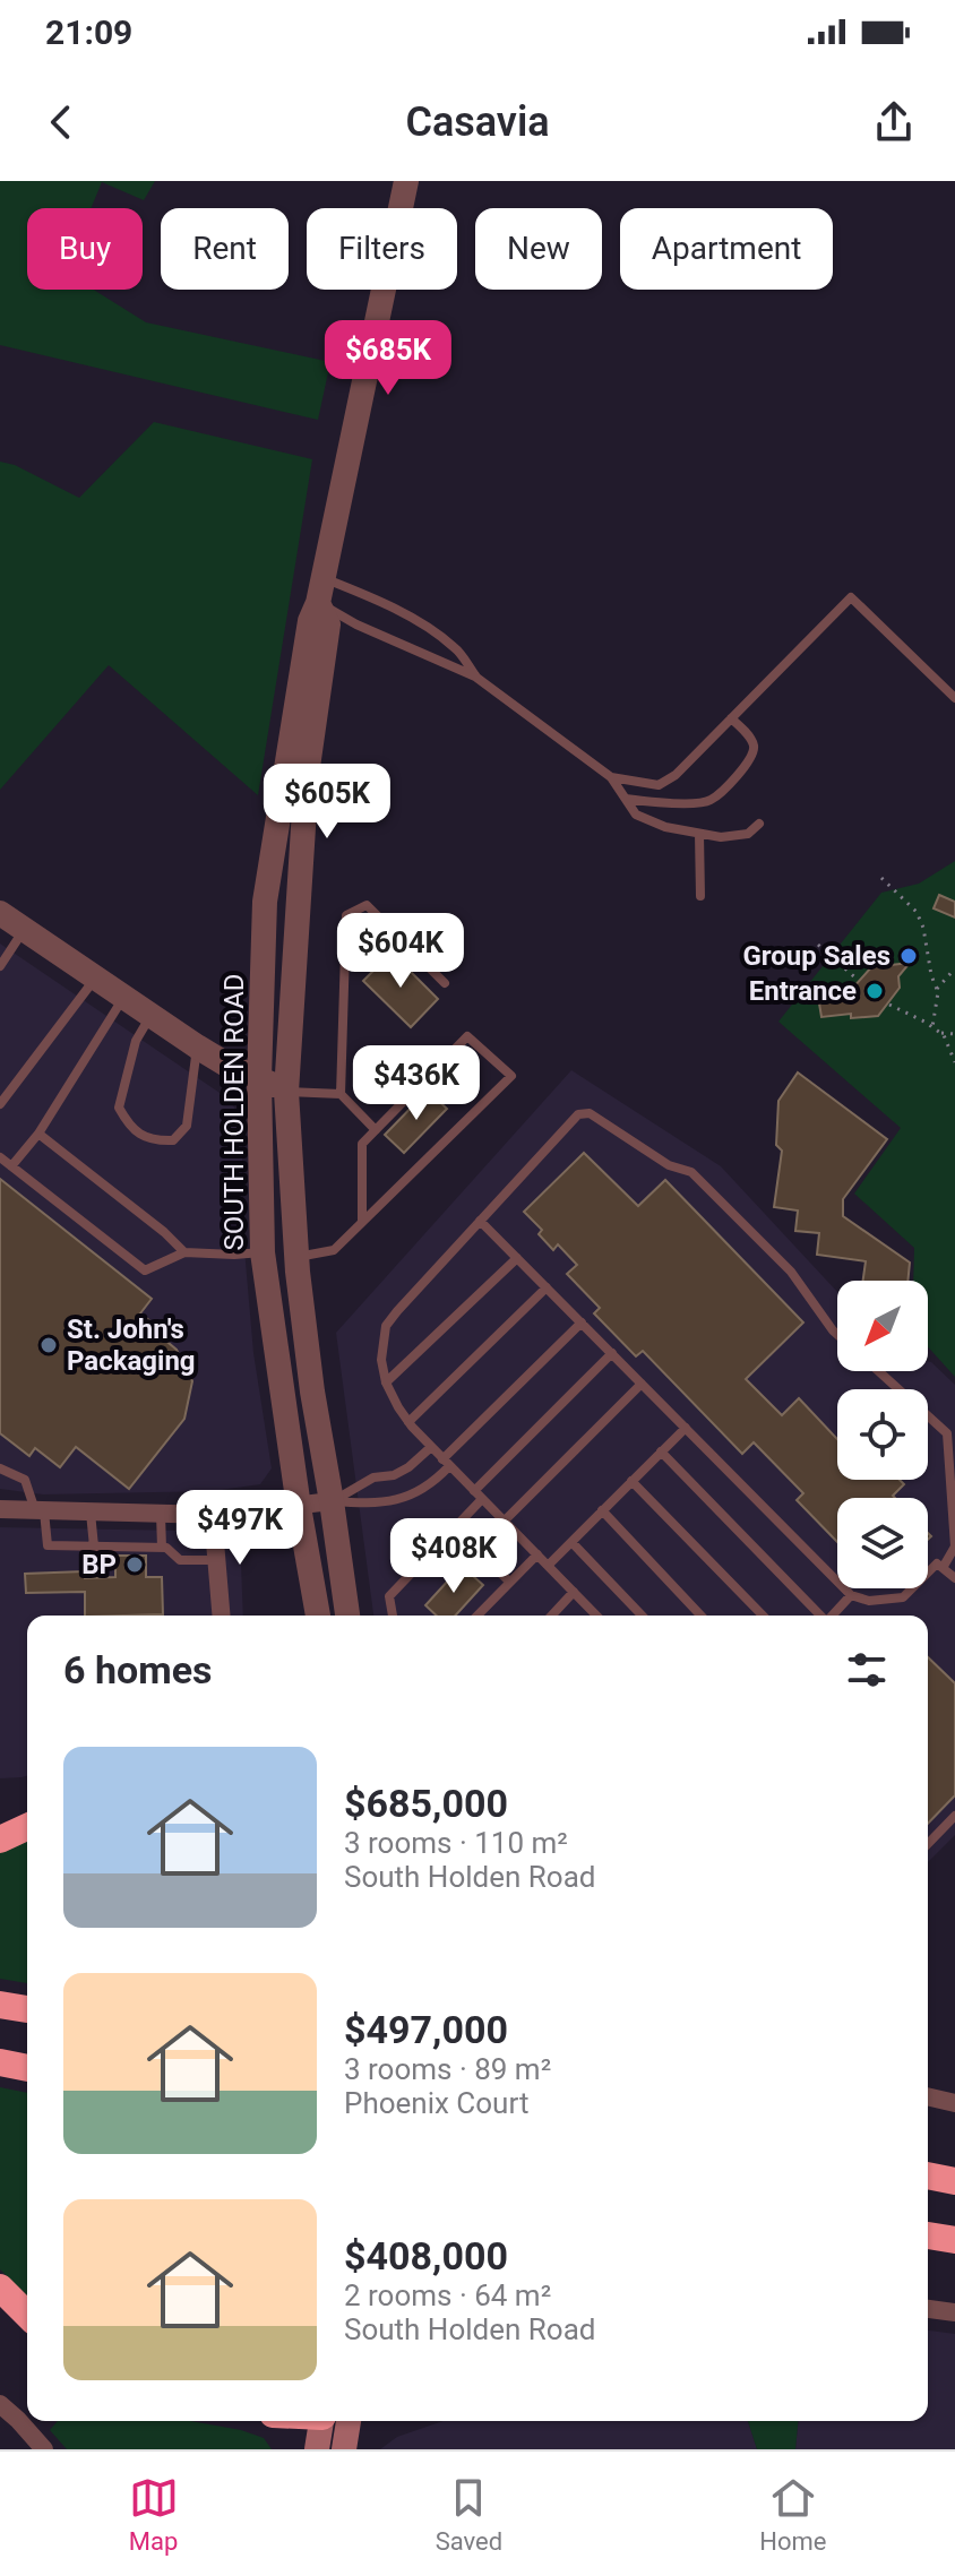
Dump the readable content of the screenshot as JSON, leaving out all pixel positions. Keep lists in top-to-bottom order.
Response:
{
  "streets": {
    "street": ["SOUTH HOLDEN ROAD"]
  },
  "places": [
    "Group Sales",
    "Entrance",
    "St. John's Packaging",
    "BP"
  ],
  "north": "bottom left",
  "page": {
    "status": "21:09",
    "header": "Casavia",
    "chip": [
      "Buy",
      "Rent",
      "Filters",
      "New",
      "Apartment"
    ],
    "price": [
      "$685K",
      "$605K",
      "$604K",
      "$436K",
      "$497K",
      "$408K"
    ],
    "heading": "6 homes",
    "list": [
      {
        "name": "$685,000",
        "note": "3 rooms · 110 m² · South Holden Road"
      },
      {
        "name": "$497,000",
        "note": "3 rooms · 89 m² · Phoenix Court"
      },
      {
        "name": "$408,000",
        "note": "2 rooms · 64 m² · South Holden Road"
      }
    ],
    "tabs": ["Map", "Saved", "Home"]
  }
}
